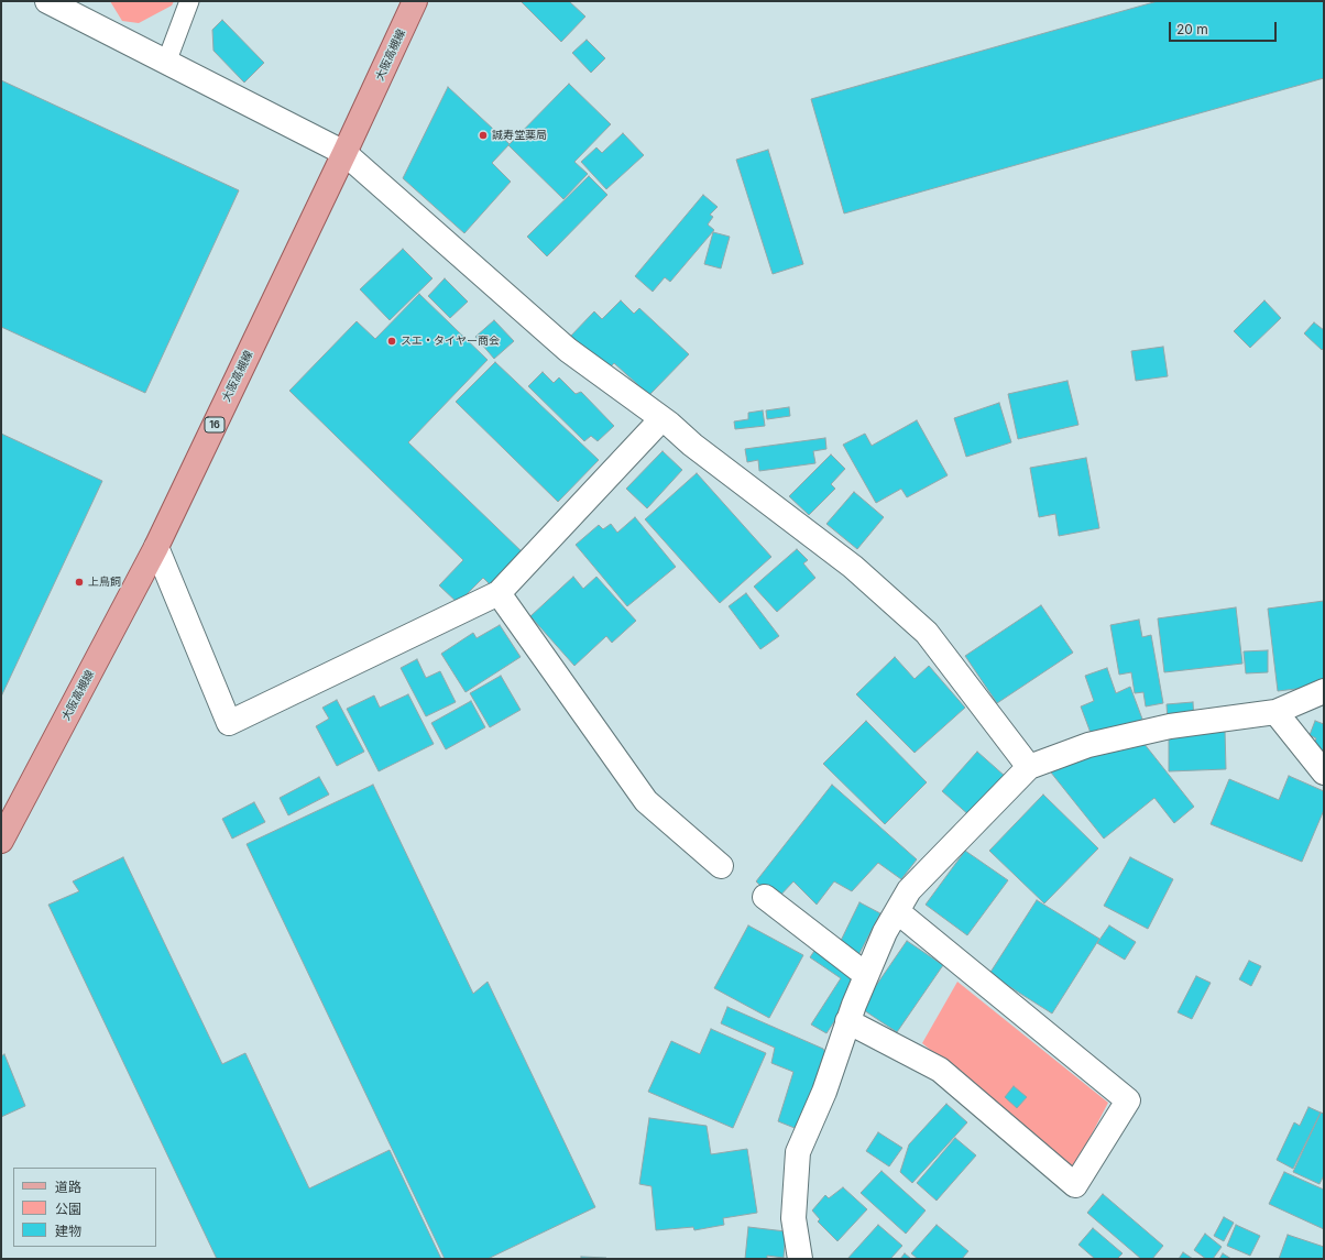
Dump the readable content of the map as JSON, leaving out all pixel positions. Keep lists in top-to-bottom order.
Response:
{
  "streets": {
    "main road": ["大阪高槻線", "16"]
  },
  "places": ["誠寿堂薬局", "スエ・タイヤー商会", "上鳥飼"],
  "legend": ["道路", "公園", "建物"],
  "scale_bar": "20 m"
}
